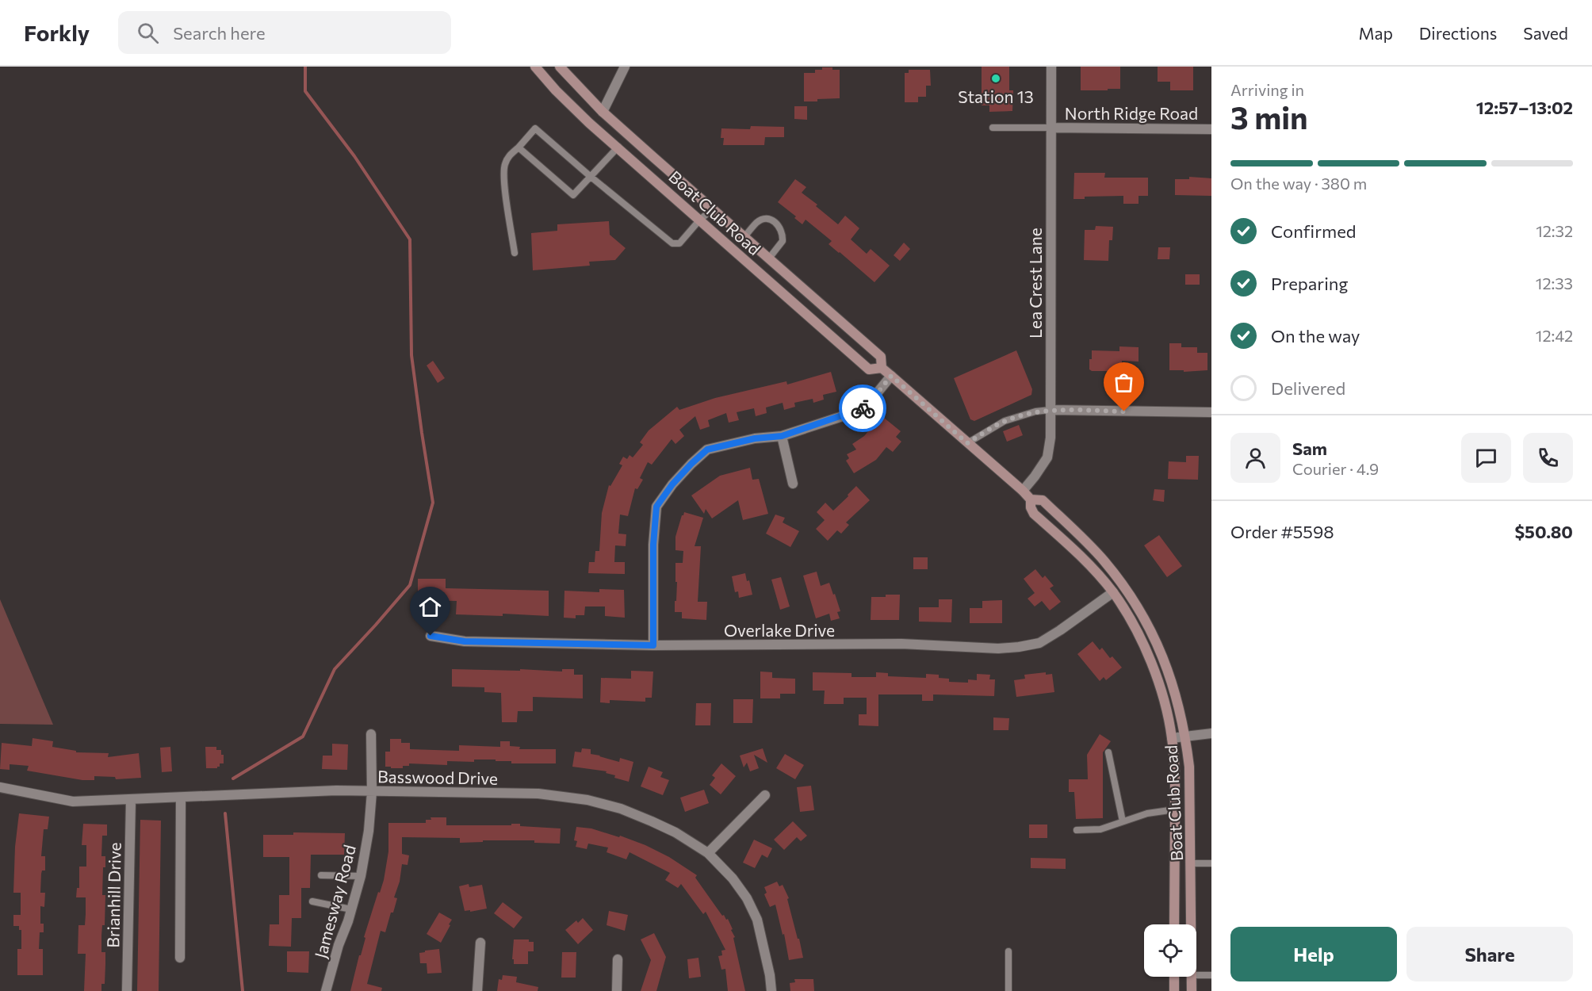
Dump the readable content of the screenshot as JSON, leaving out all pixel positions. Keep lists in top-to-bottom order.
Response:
{
  "streets": {
    "main road": ["Boat Club Road"],
    "street": [
      "North Ridge Road",
      "Lea Crest Lane",
      "Overlake Drive",
      "Basswood Drive",
      "Brianhill Drive",
      "Jamesway Road"
    ]
  },
  "crossings": [
    ["North Ridge Road", "Lea Crest Lane"],
    ["Boat Club Road", "Lea Crest Lane"],
    ["Boat Club Road", "Overlake Drive"],
    ["Basswood Drive", "Brianhill Drive"],
    ["Basswood Drive", "Jamesway Road"]
  ],
  "places": ["Station 13"],
  "page": {
    "header": "Forkly",
    "search": "Search here",
    "nav": ["Map", "Directions", "Saved"],
    "heading": ["3 min", "Arriving in", "12:57–13:02"],
    "panel": [
      "Sam",
      "Courier · 4.9",
      "Order #5598",
      "$50.80"
    ],
    "bar": "On the way · 380 m",
    "list": [
      ["Confirmed", "12:32"],
      ["Preparing", "12:33"],
      ["On the way", "12:42"],
      "Delivered"
    ],
    "buttons": ["Help", "Share"]
  }
}
